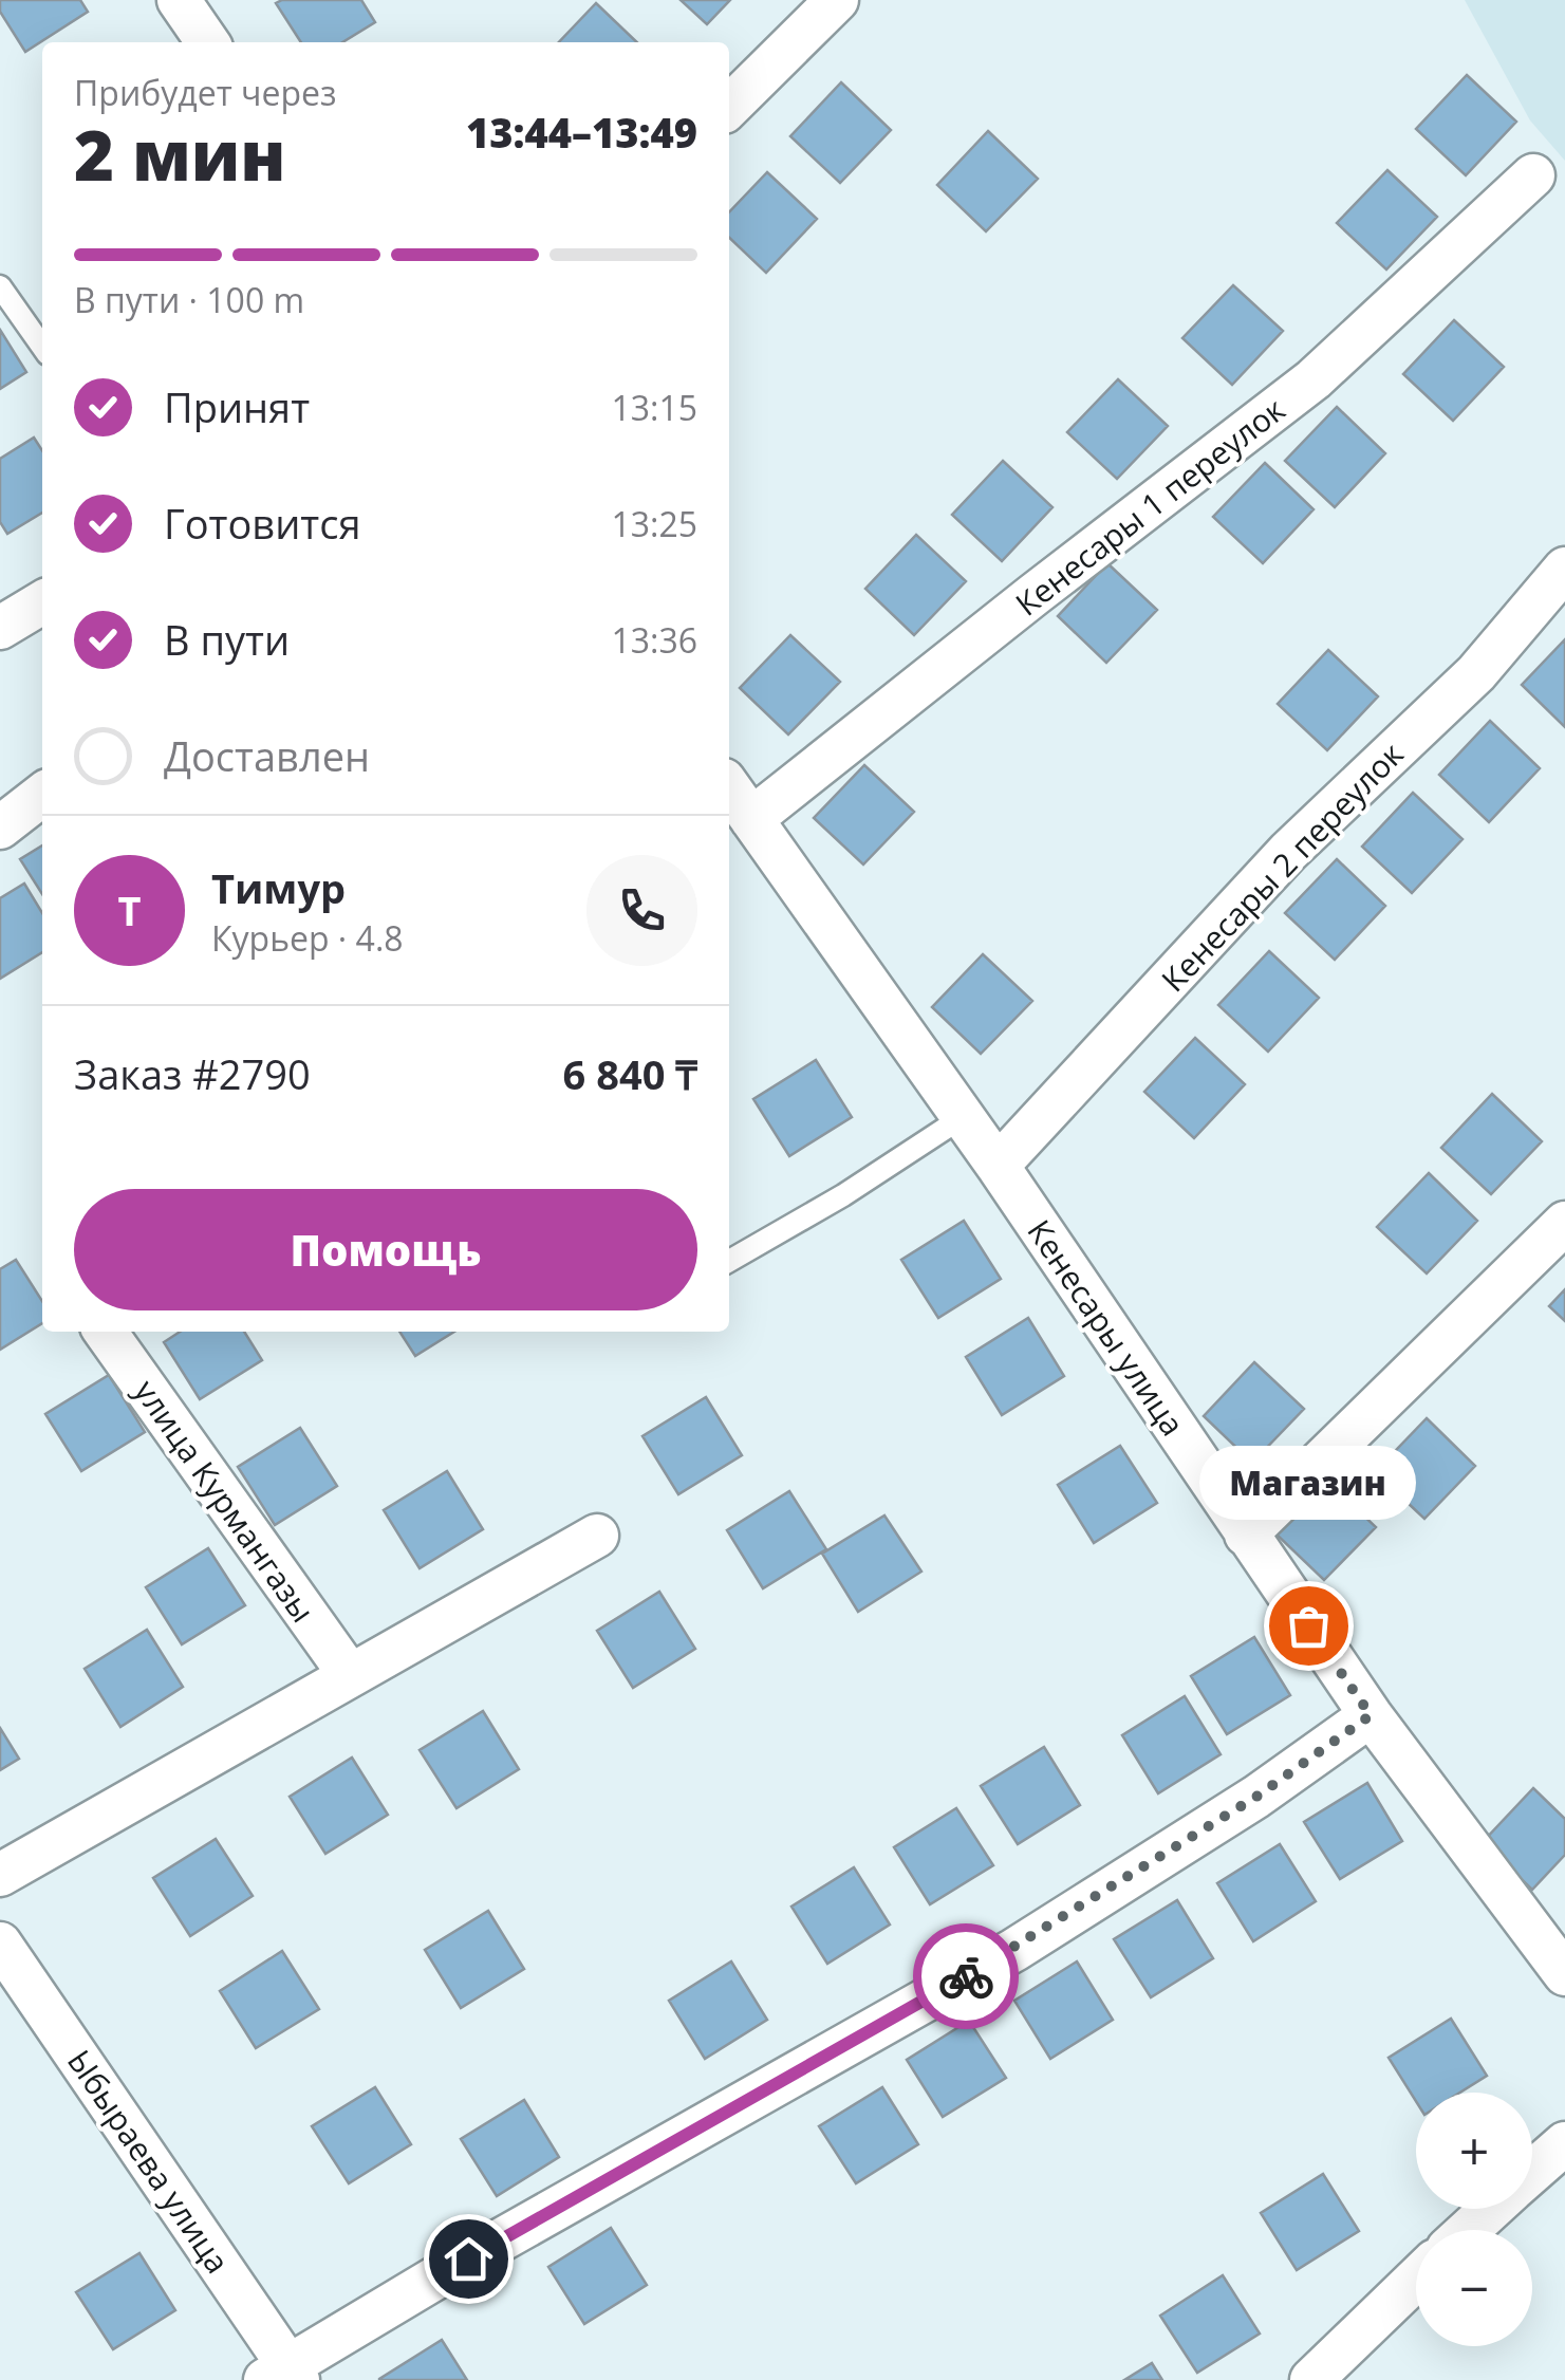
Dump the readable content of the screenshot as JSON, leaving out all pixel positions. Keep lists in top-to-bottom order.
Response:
{
  "streets": {
    "street": [
      "Кенесары 1 переулок",
      "Кенесары 2 переулок",
      "Кенесары улица",
      "улица Курмангазы",
      "Ыбыраева улица"
    ]
  },
  "crossings": [
    ["Кенесары 1 переулок", "Кенесары улица"],
    ["Кенесары 2 переулок", "Кенесары улица"]
  ],
  "places": ["Магазин"],
  "page": {
    "heading": ["2 мин", "Прибудет через", "13:44–13:49"],
    "panel": [
      "Тимур",
      "Курьер · 4.8",
      "Заказ #2790",
      "6 840 ₸"
    ],
    "bar": "В пути · 100 m",
    "list": [
      ["Принят", "13:15"],
      ["Готовится", "13:25"],
      ["В пути", "13:36"],
      "Доставлен"
    ],
    "round": "Т",
    "buttons": "Помощь",
    "bubble": "Магазин",
    "map_buttons": ["+", "−"]
  }
}
